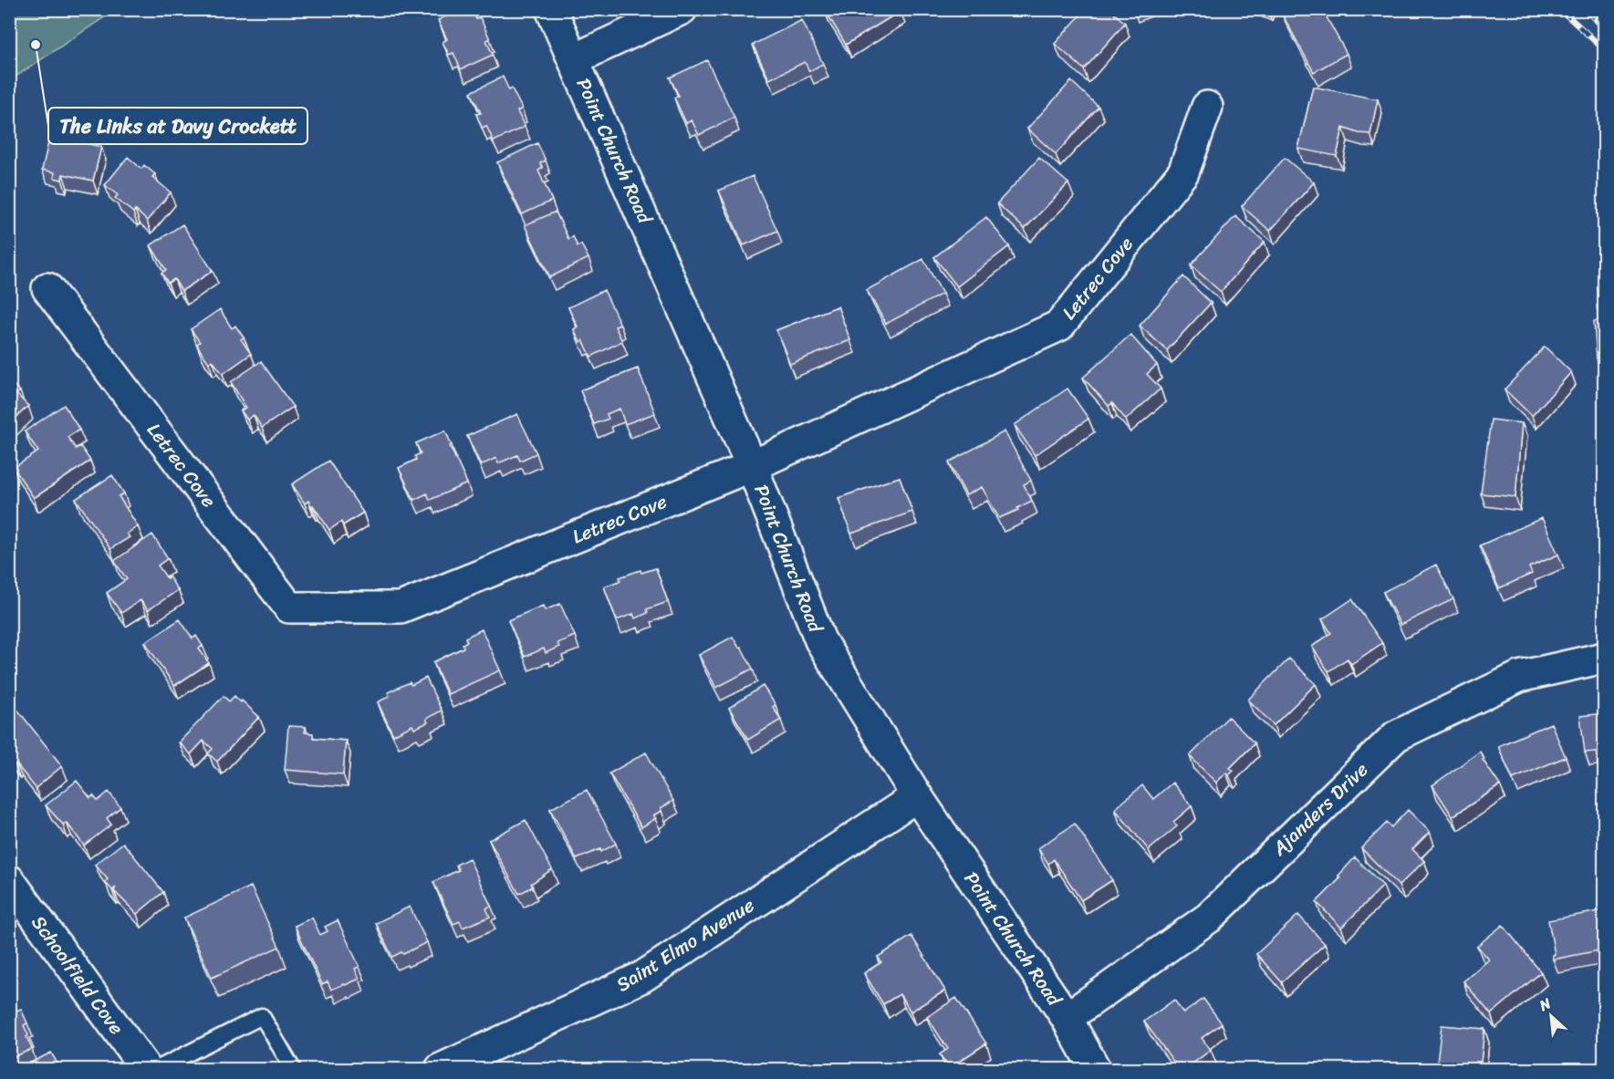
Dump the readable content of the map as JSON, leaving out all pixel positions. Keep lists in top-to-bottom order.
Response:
{
  "streets": {
    "street": [
      "Point Church Road",
      "Letrec Cove",
      "Ajanders Drive",
      "Saint Elmo Avenue",
      "Schoolfield Cove"
    ]
  },
  "crossings": [
    ["Point Church Road", "Letrec Cove"],
    ["Point Church Road", "Ajanders Drive"],
    ["Point Church Road", "Saint Elmo Avenue"]
  ],
  "places": ["The Links at Davy Crockett"],
  "north": "top left"
}
